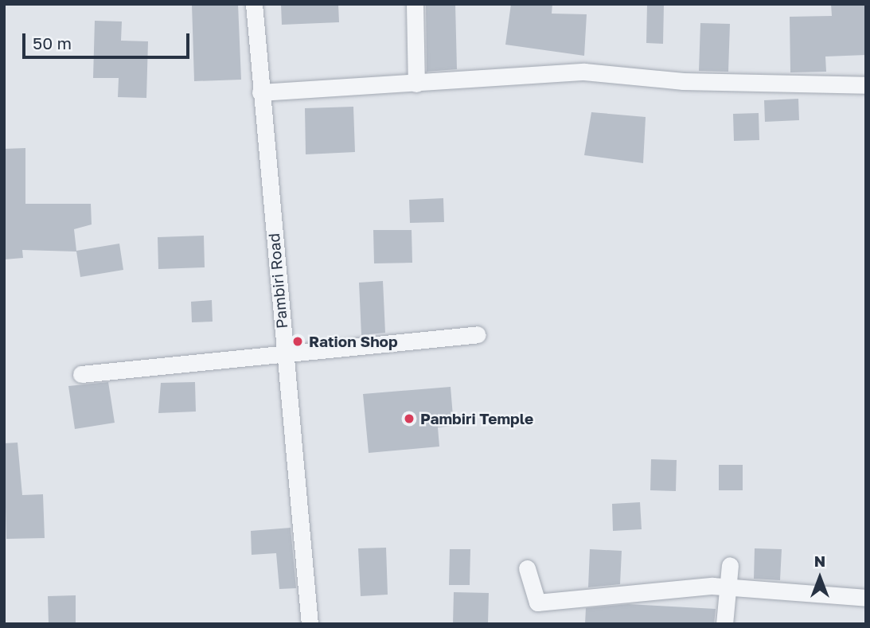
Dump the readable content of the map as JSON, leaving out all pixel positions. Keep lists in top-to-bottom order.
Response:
{
  "streets": {
    "street": ["Pambiri Road"]
  },
  "places": ["Ration Shop", "Pambiri Temple"],
  "scale_bar": "50 m",
  "north": "top"
}
